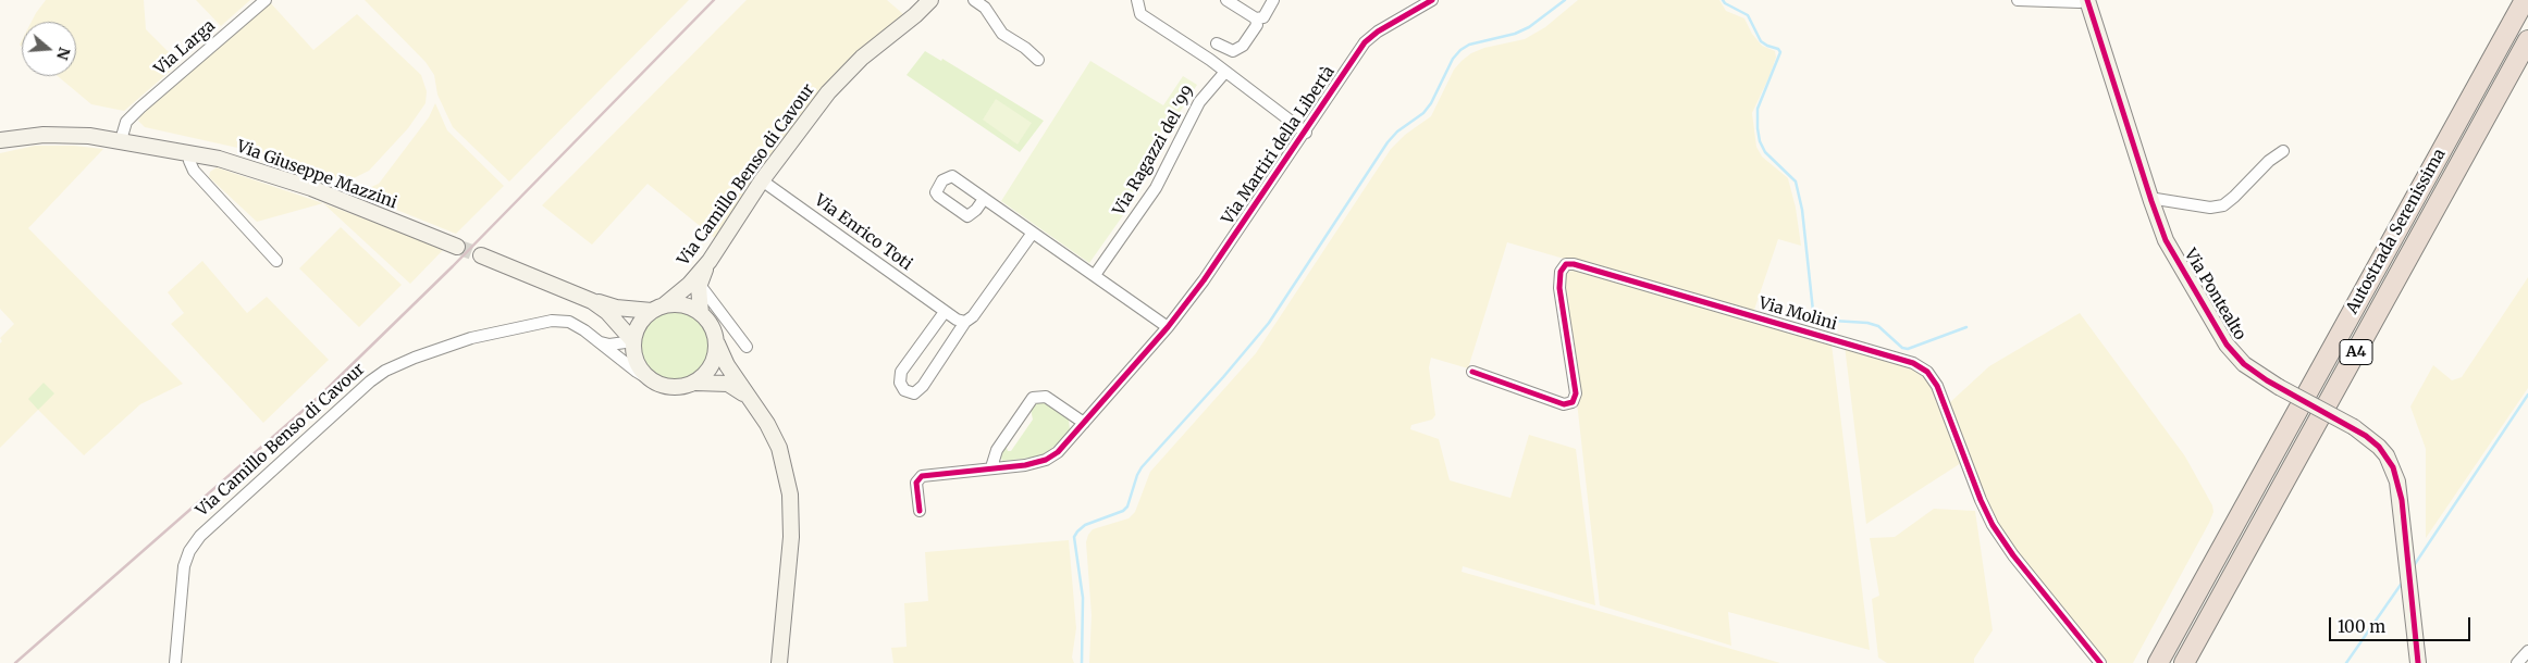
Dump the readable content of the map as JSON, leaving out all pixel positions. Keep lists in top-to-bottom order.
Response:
{
  "streets": {
    "highway": ["Autostrada Serenissima", "A4"],
    "main road": ["Via Giuseppe Mazzini", "Via Camillo Benso di Cavour", "Via Pontealto"],
    "street": [
      "Via Larga",
      "Via Martiri della Libertà",
      "Via Ragazzi del '99",
      "Via Enrico Toti",
      "Via Molini"
    ]
  },
  "crossings": [
    ["Via Larga", "Via Giuseppe Mazzini"],
    ["Via Camillo Benso di Cavour", "Via Enrico Toti"]
  ],
  "scale_bar": "100 m",
  "north": "right"
}
